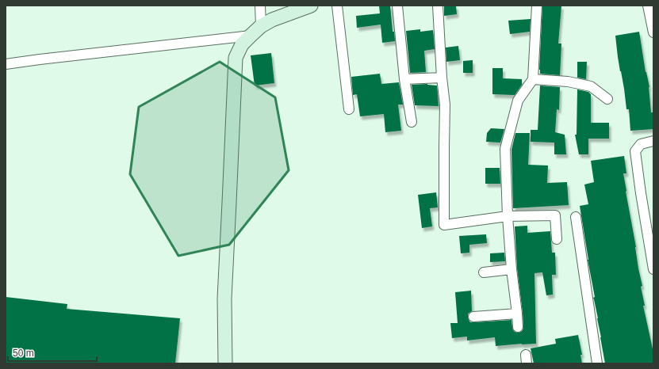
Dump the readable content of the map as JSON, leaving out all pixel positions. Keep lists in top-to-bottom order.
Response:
{
  "scale_bar": "50 m"
}
